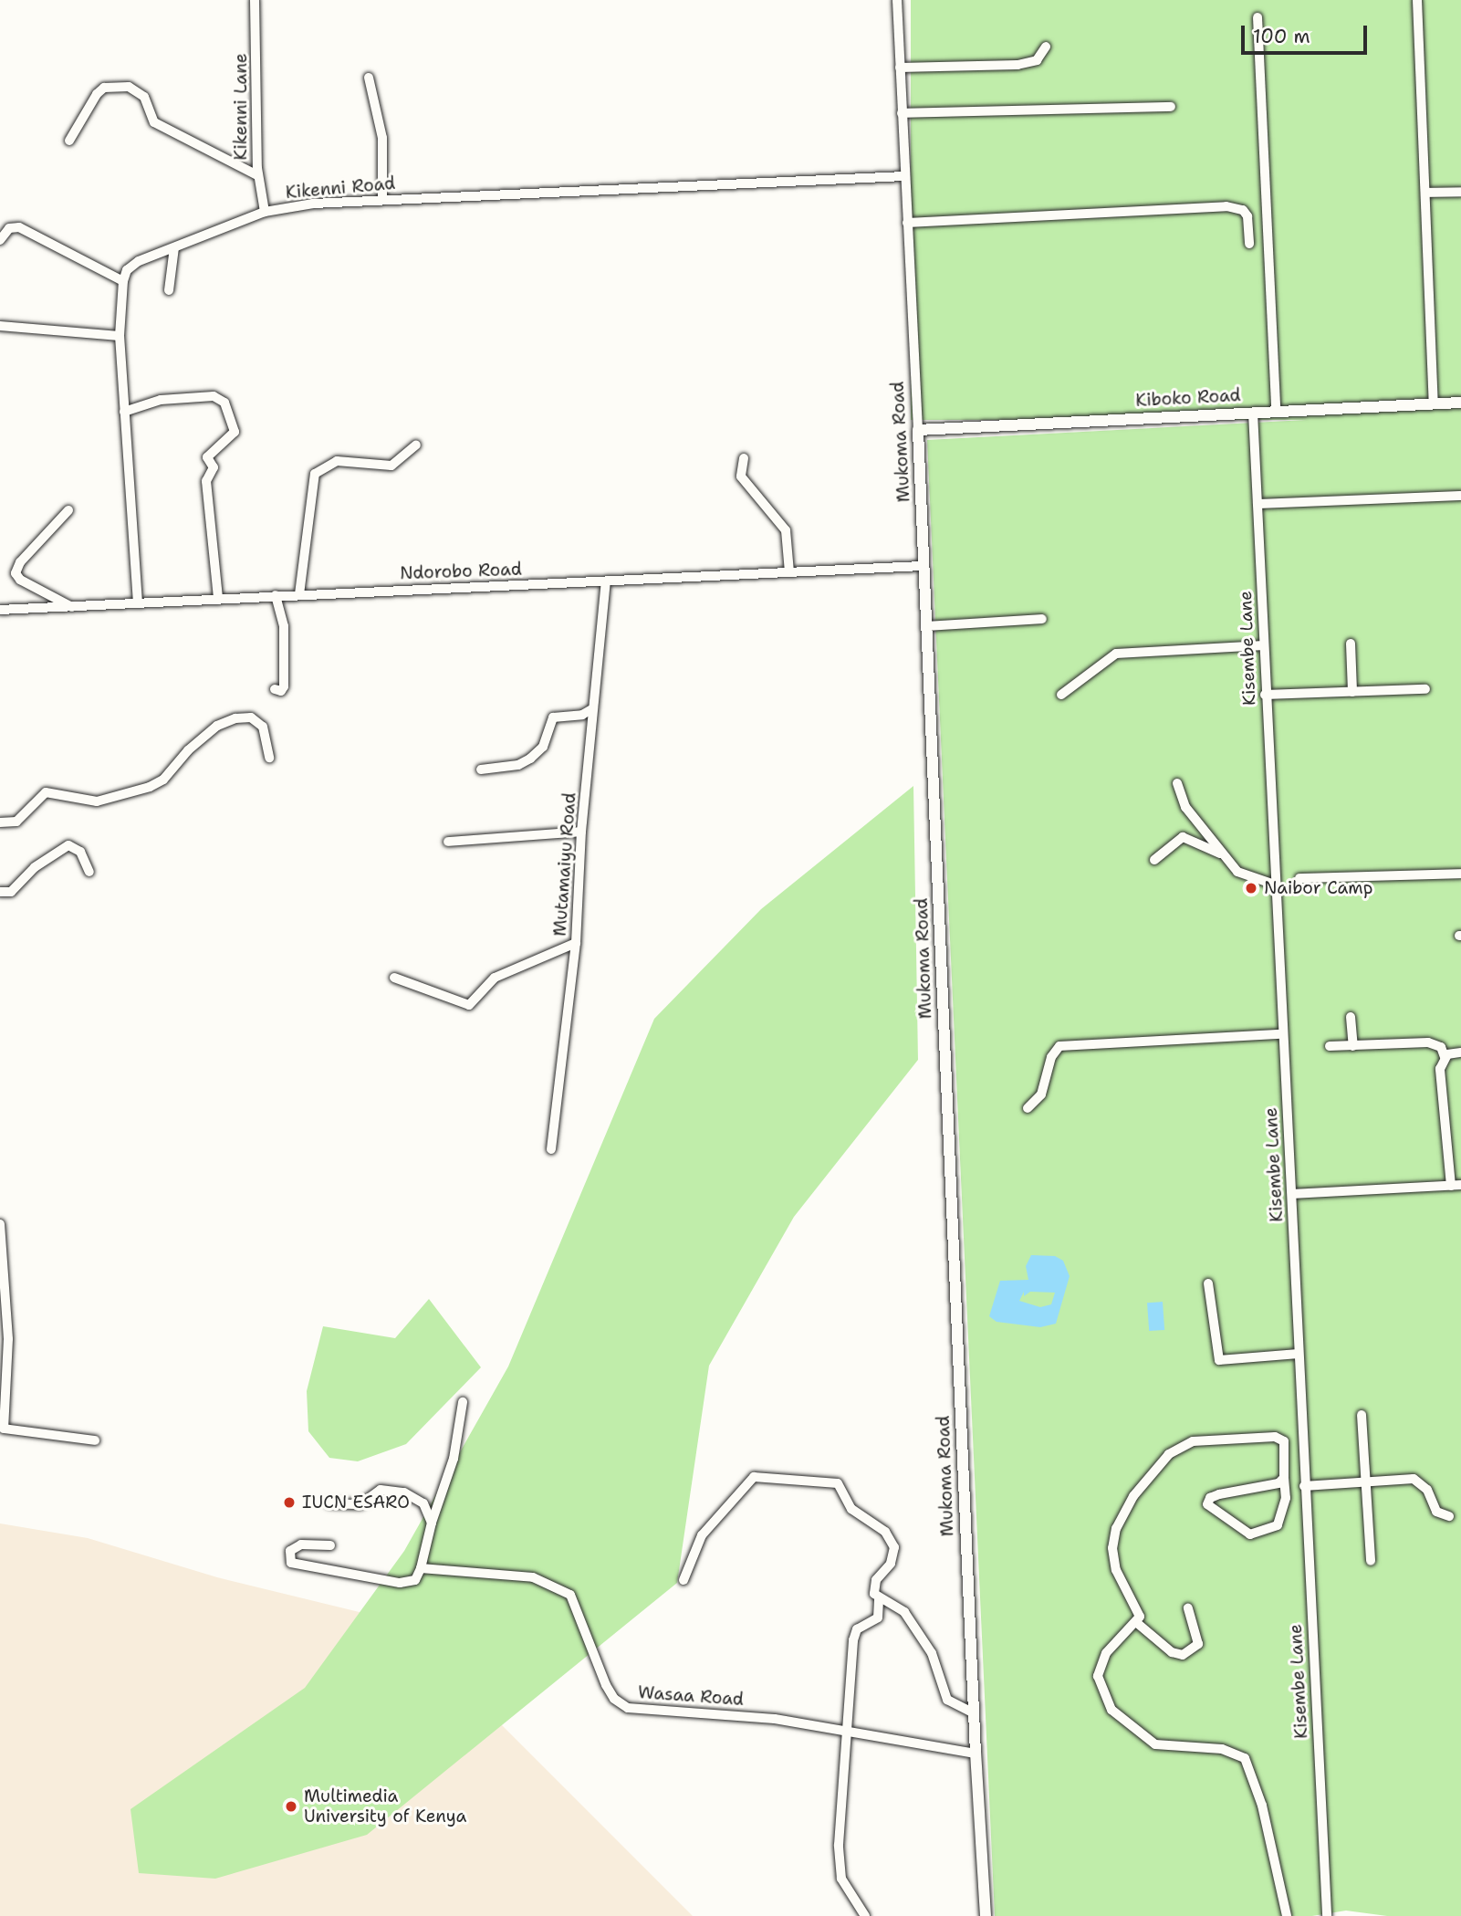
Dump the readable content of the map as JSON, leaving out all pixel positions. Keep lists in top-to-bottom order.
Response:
{
  "streets": {
    "street": [
      "Kikenni Lane",
      "Kikenni Road",
      "Kiboko Road",
      "Mukoma Road",
      "Ndorobo Road",
      "Kisembe Lane",
      "Mutamaiyu Road",
      "Wasaa Road"
    ]
  },
  "crossings": [
    ["Kikenni Lane", "Kikenni Road"],
    ["Kikenni Road", "Mukoma Road"],
    ["Kiboko Road", "Mukoma Road"],
    ["Kiboko Road", "Kisembe Lane"],
    ["Mukoma Road", "Ndorobo Road"],
    ["Mukoma Road", "Wasaa Road"],
    ["Ndorobo Road", "Mutamaiyu Road"]
  ],
  "places": ["Naibor Camp", "IUCN ESARO", "Multimedia University of Kenya"],
  "scale_bar": "100 m"
}
